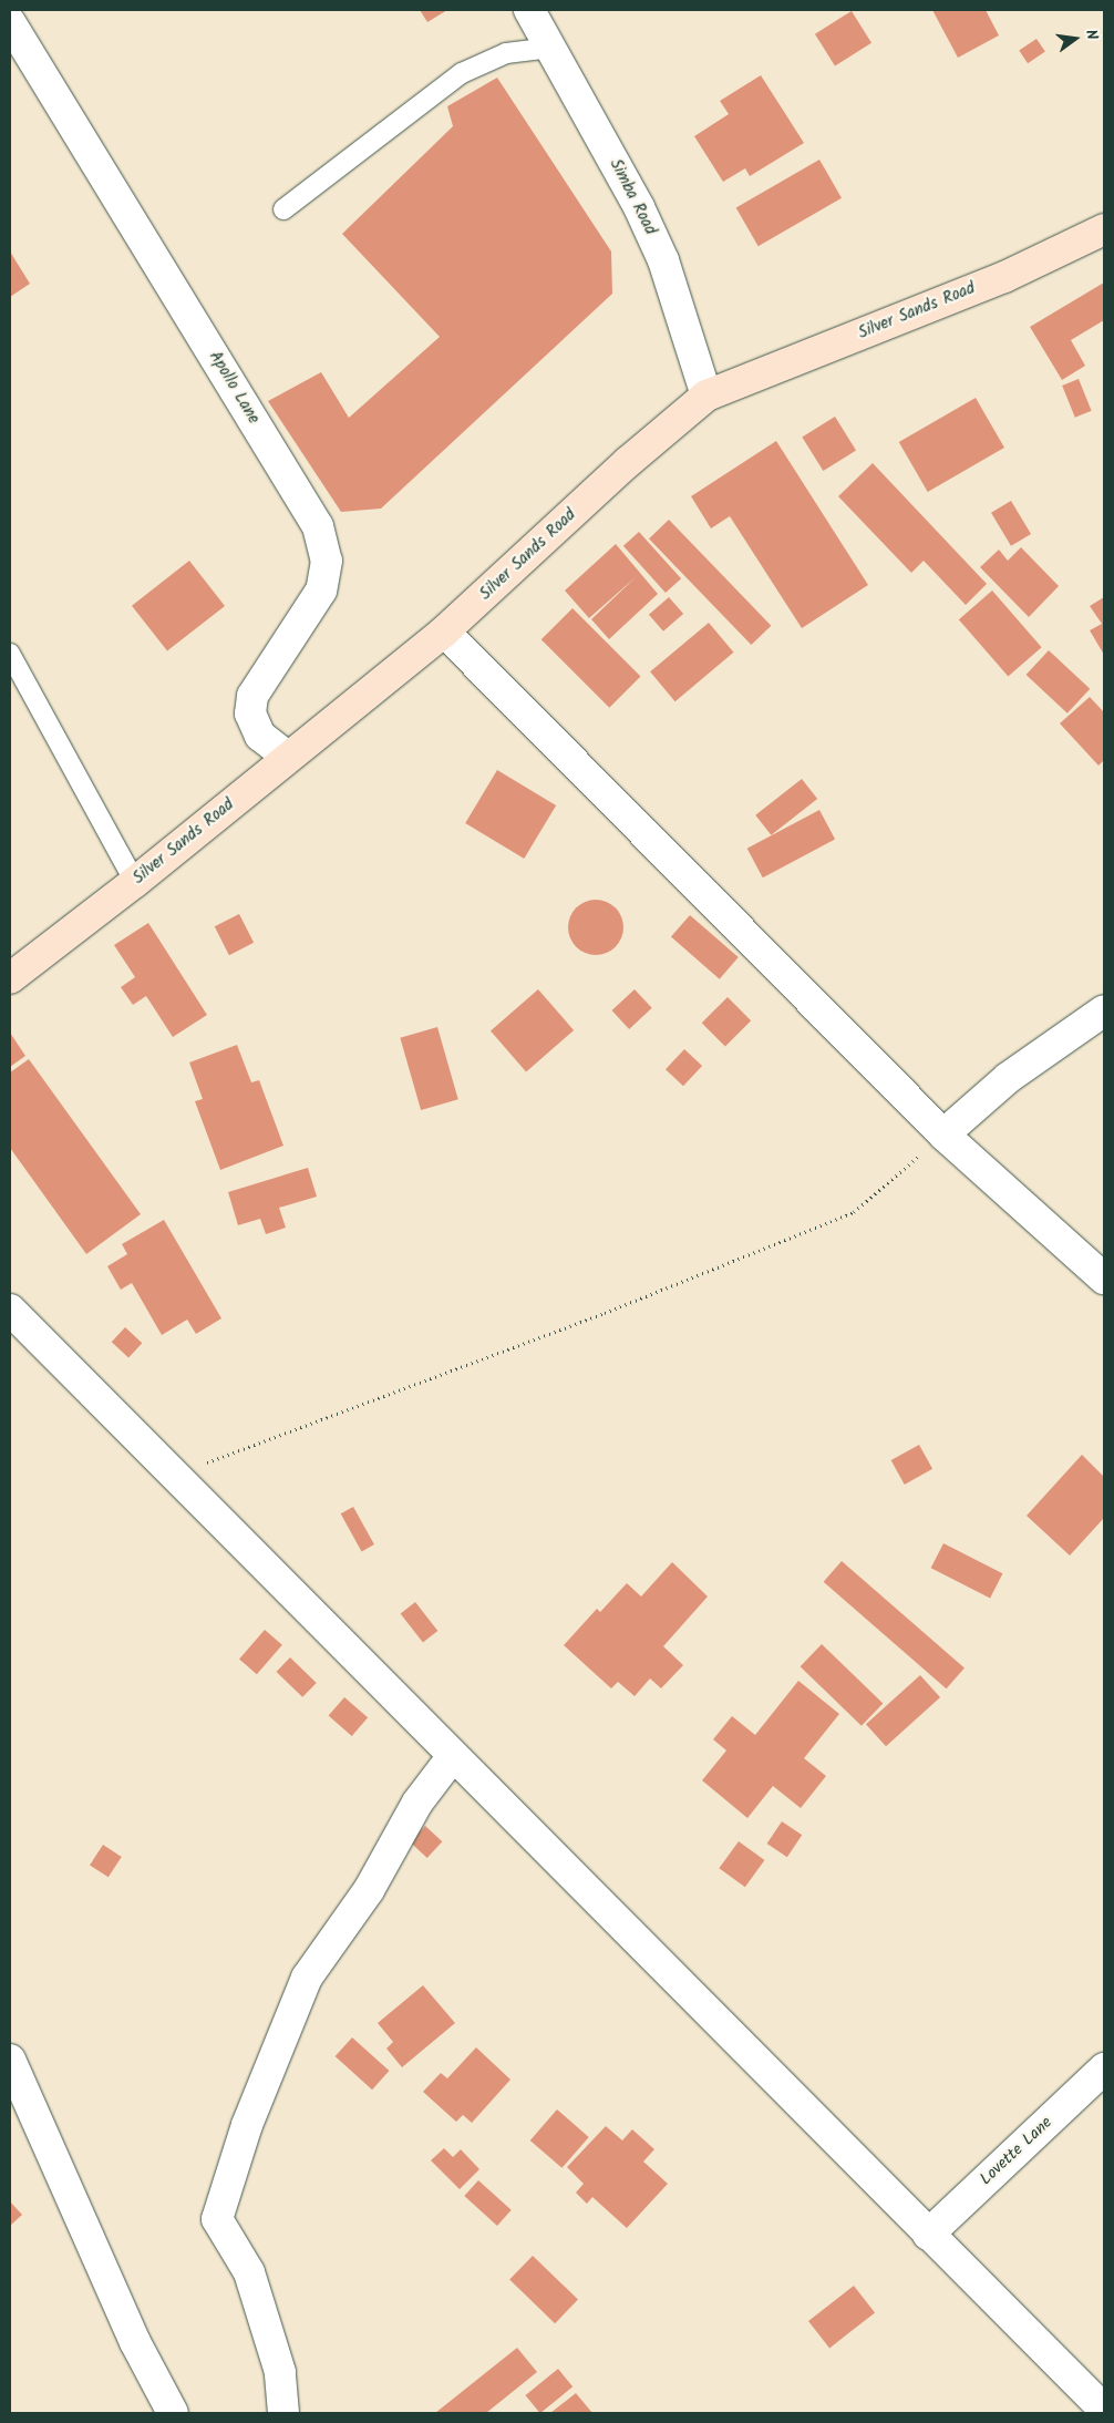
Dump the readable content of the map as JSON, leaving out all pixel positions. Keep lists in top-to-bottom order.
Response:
{
  "streets": {
    "street": [
      "Simba Road",
      "Silver Sands Road",
      "Apollo Lane",
      "Lovette Lane"
    ]
  },
  "crossings": [
    ["Simba Road", "Silver Sands Road"],
    ["Silver Sands Road", "Apollo Lane"]
  ],
  "north": "right"
}
